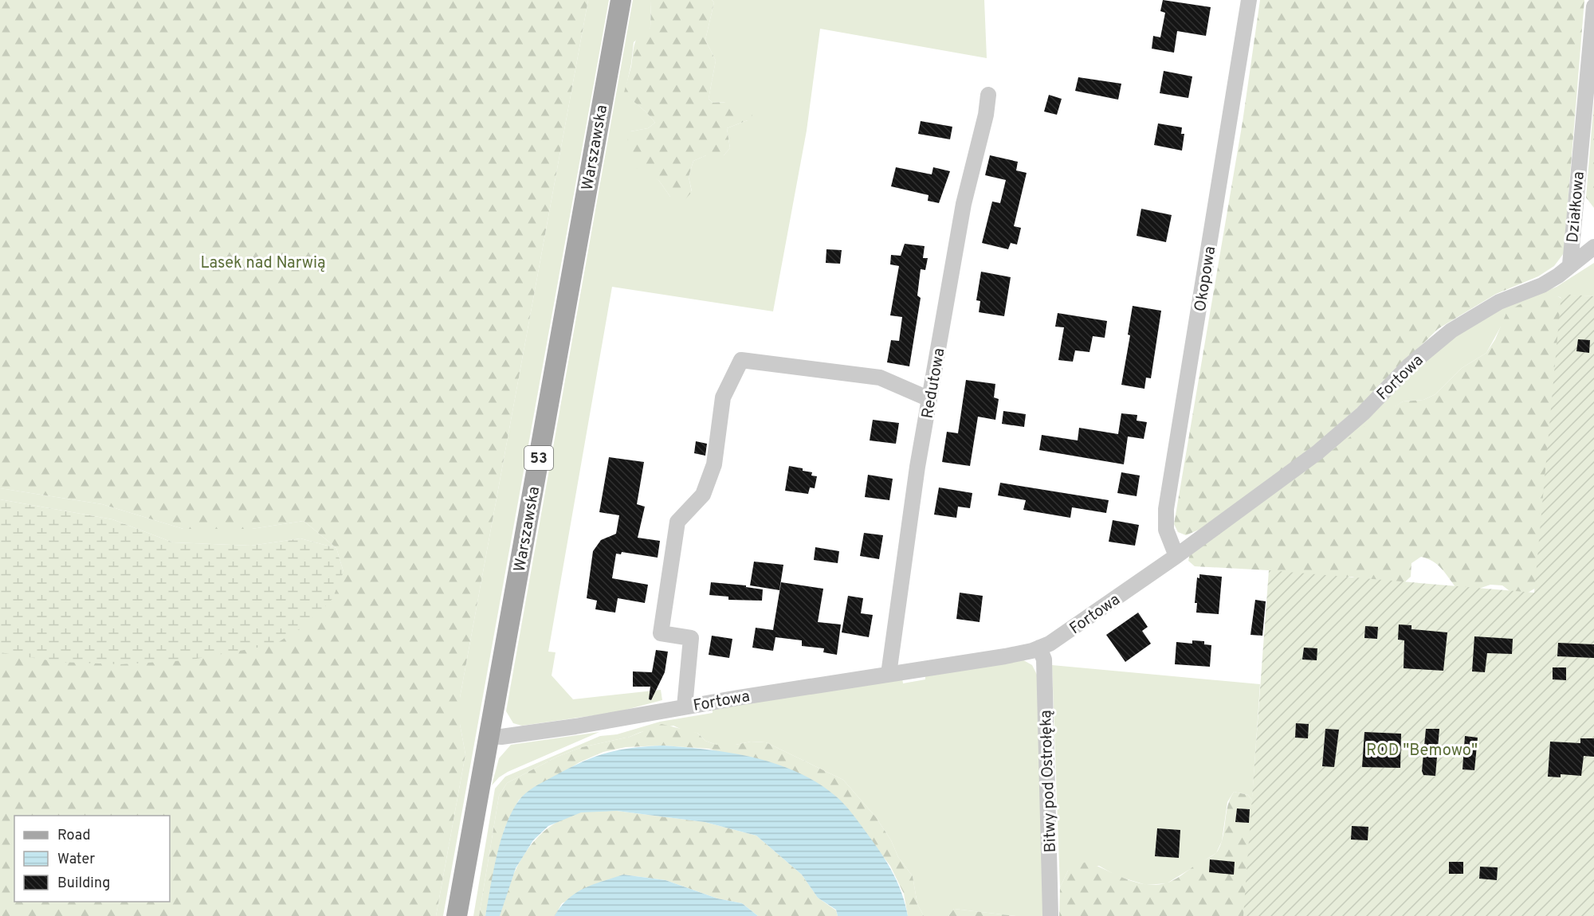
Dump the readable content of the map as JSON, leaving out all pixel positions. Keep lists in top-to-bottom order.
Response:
{
  "streets": {
    "main road": ["Warszawska", "53"],
    "street": [
      "Działkowa",
      "Okopowa",
      "Fortowa",
      "Redutowa",
      "Bitwy pod Ostrołęką"
    ]
  },
  "crossings": [
    ["Warszawska", "Fortowa"],
    ["Działkowa", "Fortowa"],
    ["Okopowa", "Fortowa"],
    ["Fortowa", "Redutowa"],
    ["Fortowa", "Bitwy pod Ostrołęką"]
  ],
  "parks": ["Lasek nad Narwią", "ROD \"Bemowo\""],
  "legend": ["Road", "Water", "Building"]
}
